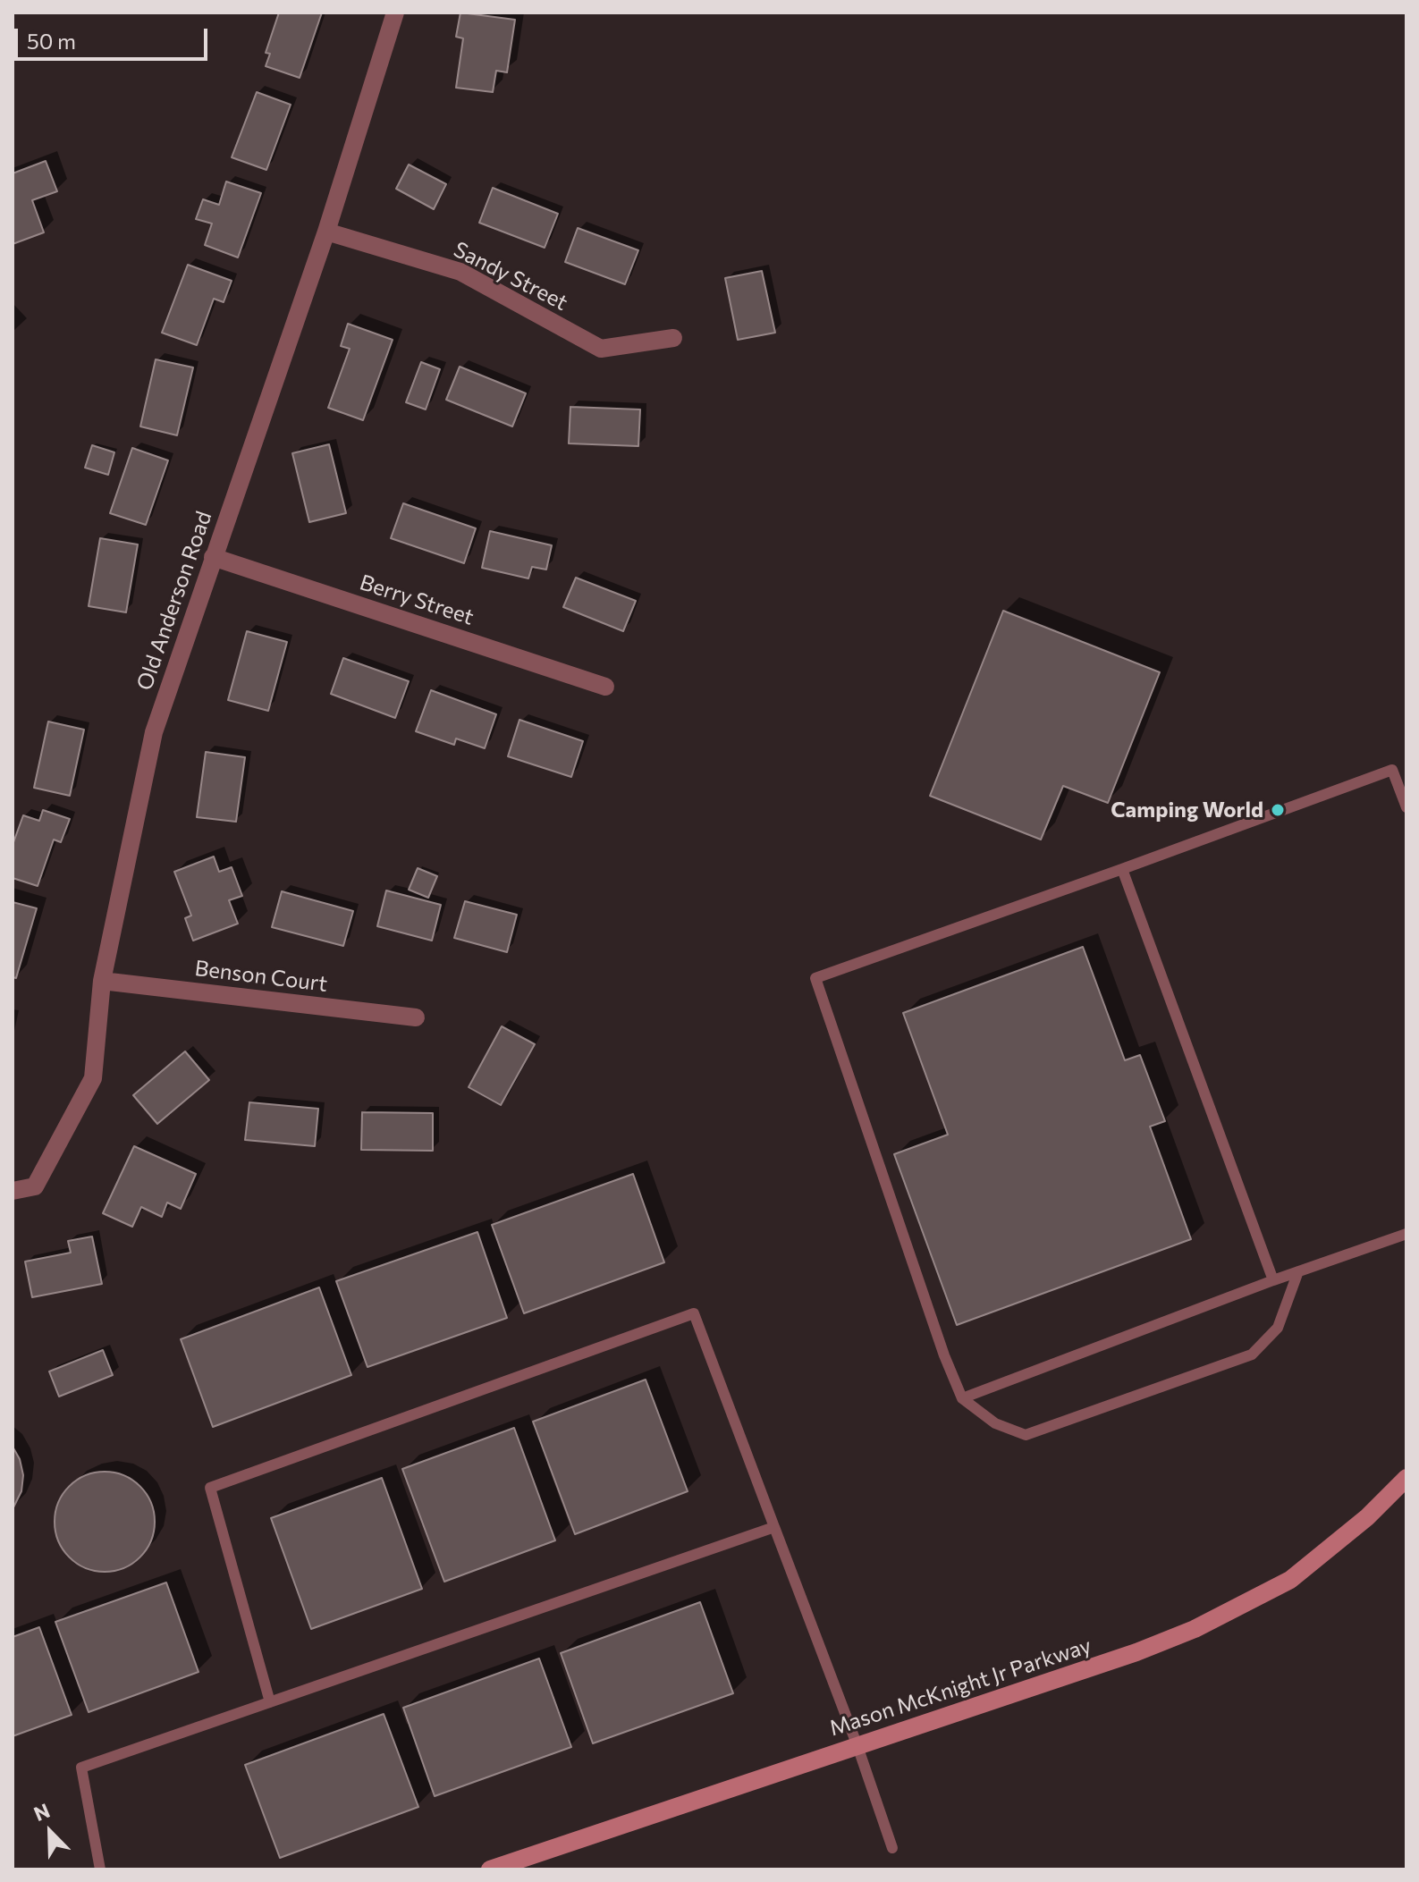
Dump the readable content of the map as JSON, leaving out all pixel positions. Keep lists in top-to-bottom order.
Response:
{
  "streets": {
    "main road": ["Mason McKnight Jr Parkway"],
    "street": [
      "Sandy Street",
      "Berry Street",
      "Old Anderson Road",
      "Benson Court"
    ]
  },
  "crossings": [
    ["Sandy Street", "Old Anderson Road"],
    ["Berry Street", "Old Anderson Road"],
    ["Old Anderson Road", "Benson Court"]
  ],
  "places": ["Camping World"],
  "scale_bar": "50 m",
  "north": "top left"
}
